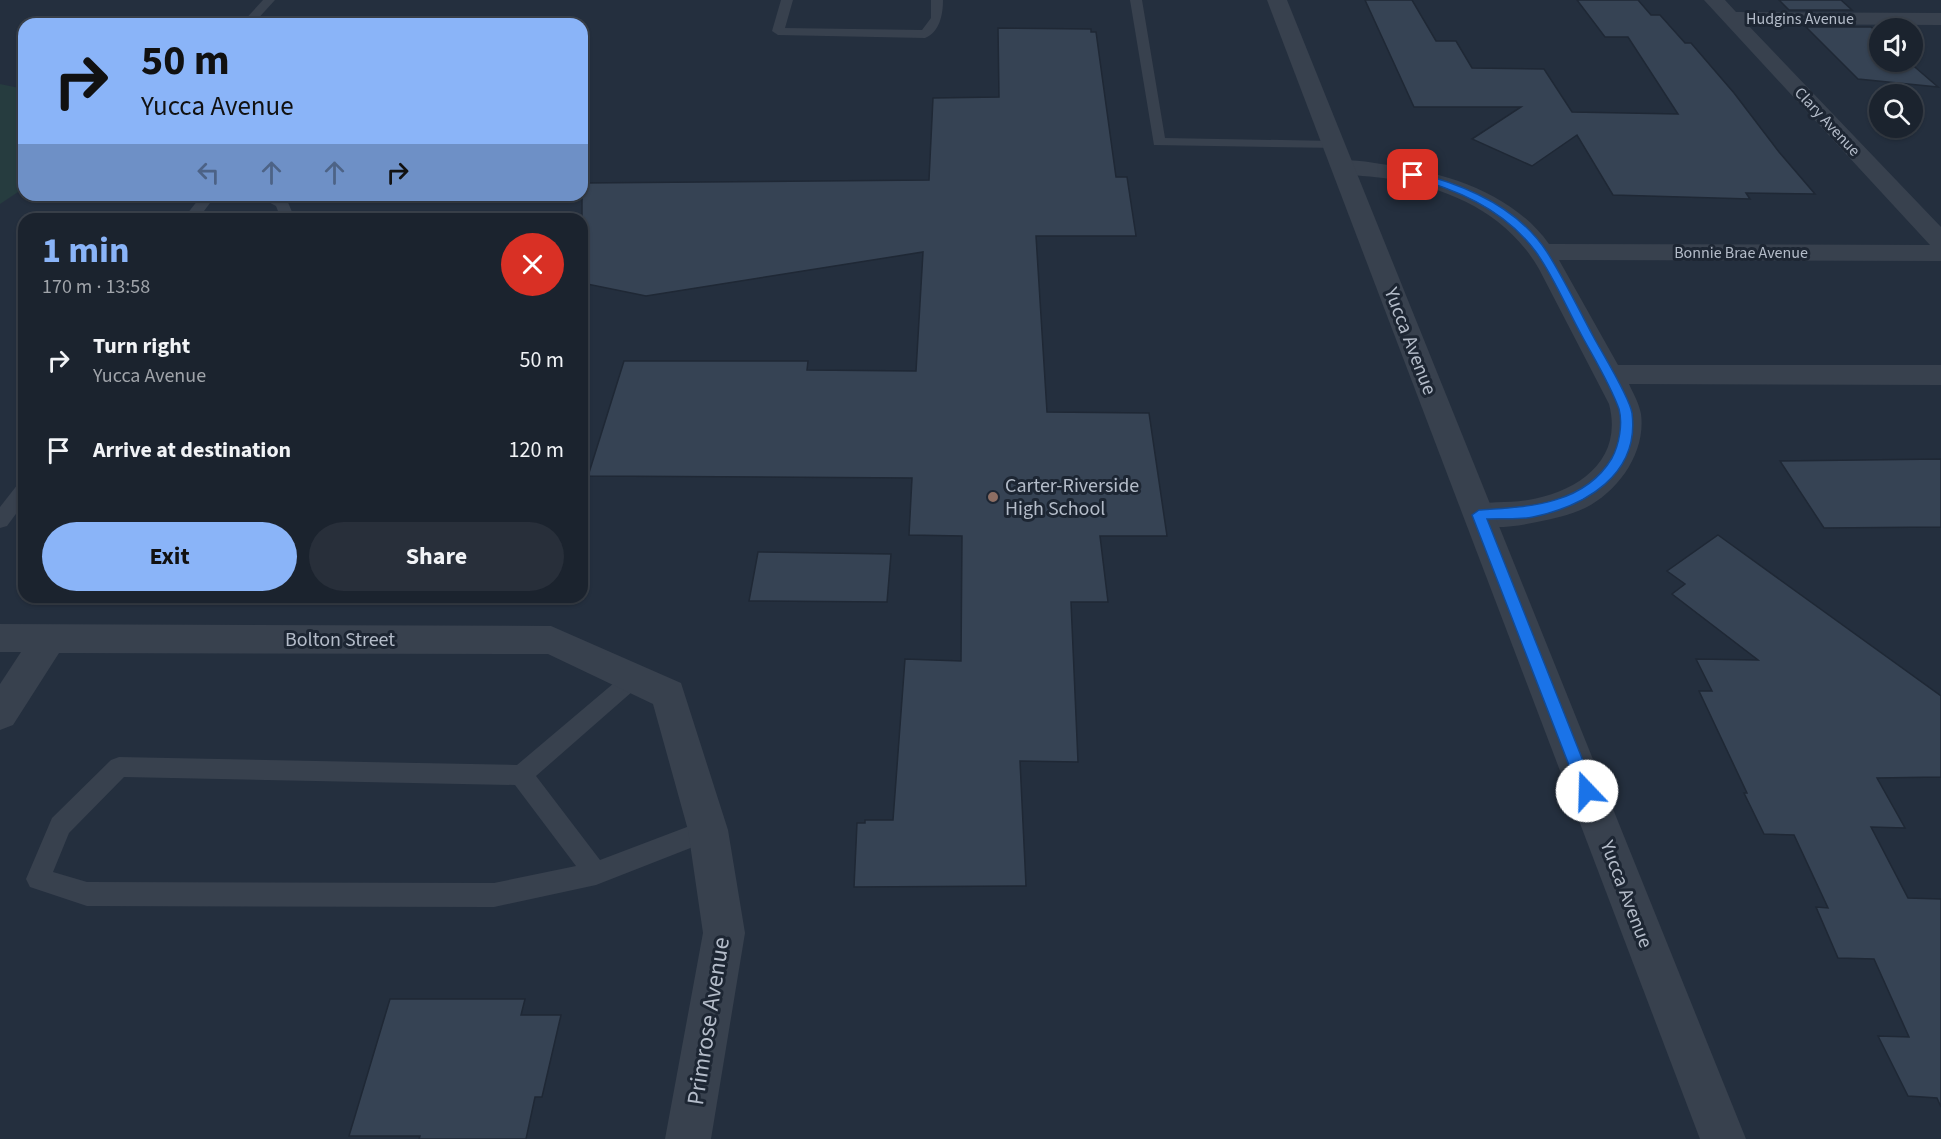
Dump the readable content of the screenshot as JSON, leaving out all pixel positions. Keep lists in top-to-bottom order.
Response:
{
  "streets": {
    "street": [
      "Hudgins Avenue",
      "Clary Avenue",
      "Bonnie Brae Avenue",
      "Yucca Avenue",
      "Bolton Street",
      "Primrose Avenue"
    ]
  },
  "crossings": [
    ["Hudgins Avenue", "Clary Avenue"],
    ["Bolton Street", "Primrose Avenue"]
  ],
  "places": ["Carter-Riverside High School"],
  "page": {
    "turn": ["50 m", "Yucca Avenue"],
    "heading": ["1 min", "170 m · 13:58"],
    "list": [
      {
        "name": "Turn right",
        "note": "Yucca Avenue",
        "value": "50 m"
      },
      {
        "name": "Arrive at destination",
        "value": "120 m"
      }
    ],
    "buttons": ["Exit", "Share"]
  }
}
